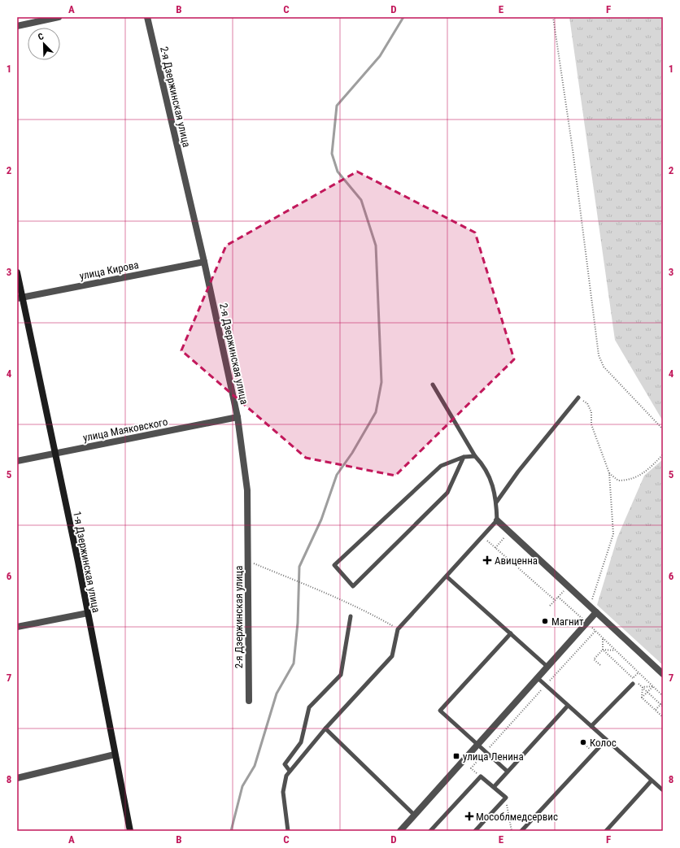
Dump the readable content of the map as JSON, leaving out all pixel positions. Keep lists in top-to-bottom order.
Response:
{
  "streets": {
    "street": [
      "2-я Дзержинская улица",
      "улица Кирова",
      "улица Маяковского",
      "1-я Дзержинская улица"
    ]
  },
  "crossings": [
    ["2-я Дзержинская улица", "улица Кирова"],
    ["2-я Дзержинская улица", "улица Маяковского"],
    ["улица Кирова", "1-я Дзержинская улица"],
    ["улица Маяковского", "1-я Дзержинская улица"]
  ],
  "places": {
    "health": ["Авиценна", "Мособлмедсервис"],
    "other": ["Магнит", "Колос"],
    "transit": ["улица Ленина"]
  },
  "north": "top left",
  "grid": {
    "columns": [
      "A",
      "B",
      "C",
      "D",
      "E",
      "F"
    ],
    "rows": [
      "1",
      "2",
      "3",
      "4",
      "5",
      "6",
      "7",
      "8"
    ]
  }
}
